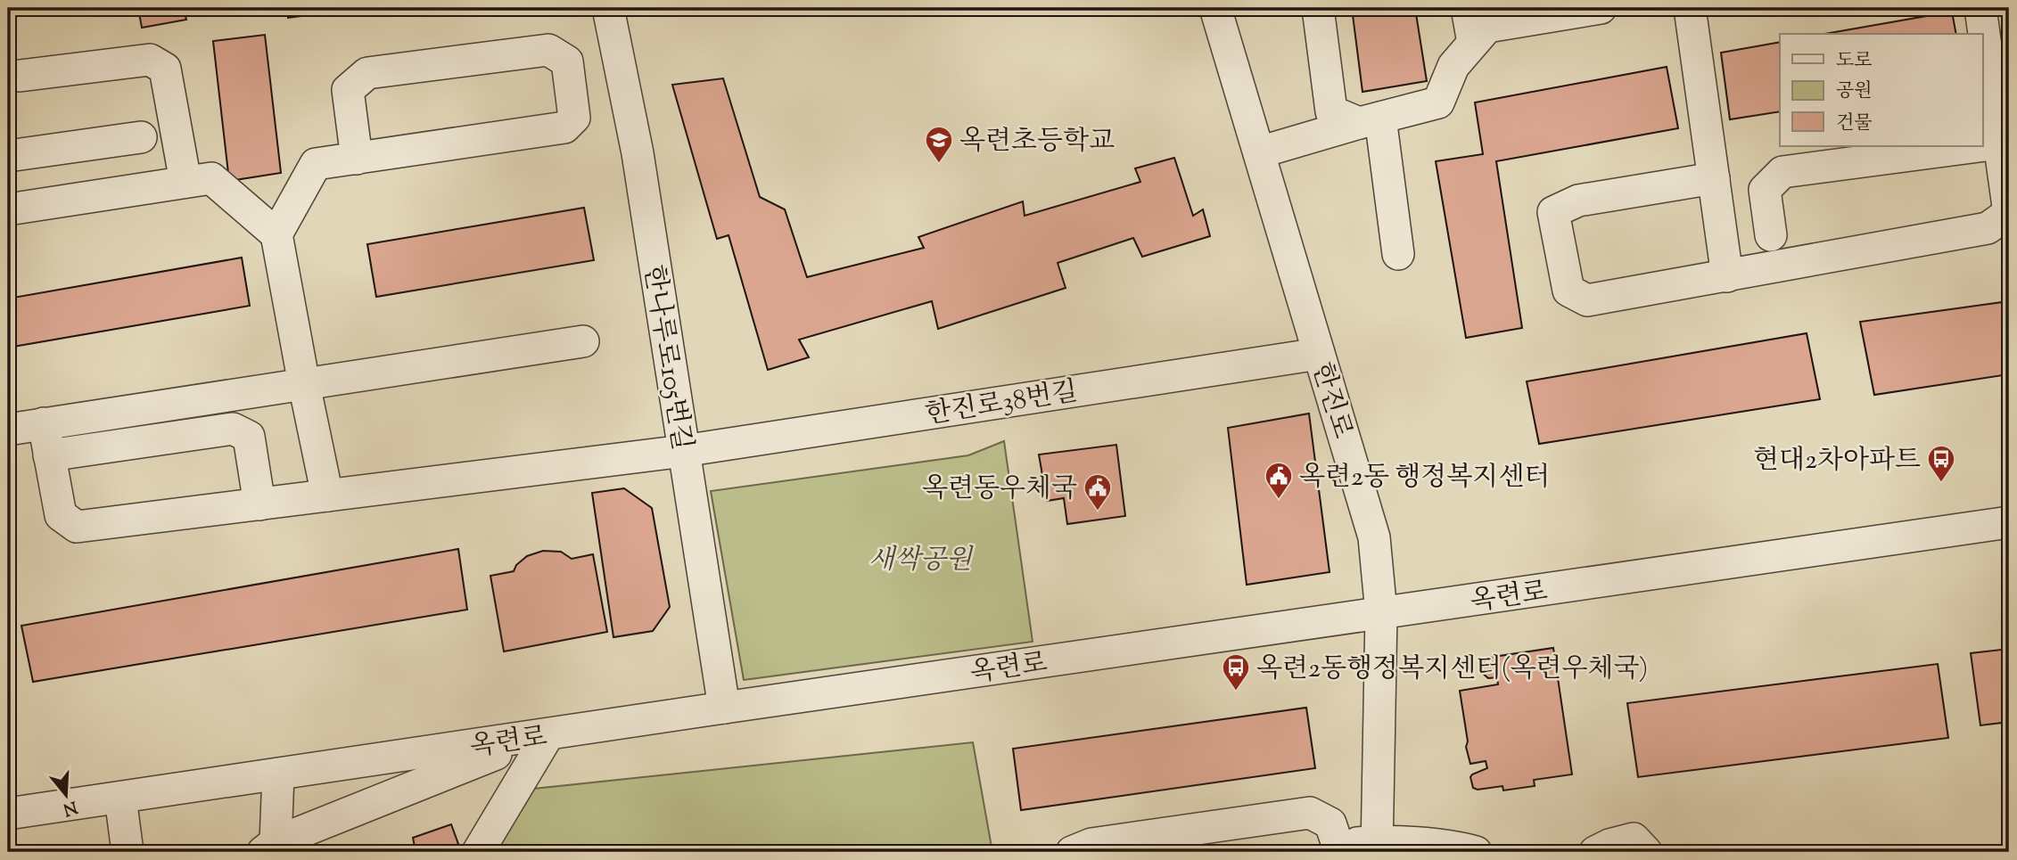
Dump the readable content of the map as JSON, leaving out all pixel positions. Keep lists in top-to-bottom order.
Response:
{
  "streets": {
    "street": [
      "한나루로105번길",
      "한진로",
      "한진로38번길",
      "옥련로"
    ]
  },
  "crossings": [
    ["한나루로105번길", "한진로38번길"],
    ["한나루로105번길", "옥련로"],
    ["한진로", "한진로38번길"],
    ["한진로", "옥련로"]
  ],
  "parks": ["새싹공원"],
  "places": {
    "school or university": ["옥련초등학교"],
    "bus stop": ["현대2차아파트", "옥련2동행정복지센터(옥련우체국)"],
    "public building": ["옥련2동 행정복지센터", "옥련동우체국"]
  },
  "legend": ["도로", "공원", "건물"],
  "north": "bottom"
}
